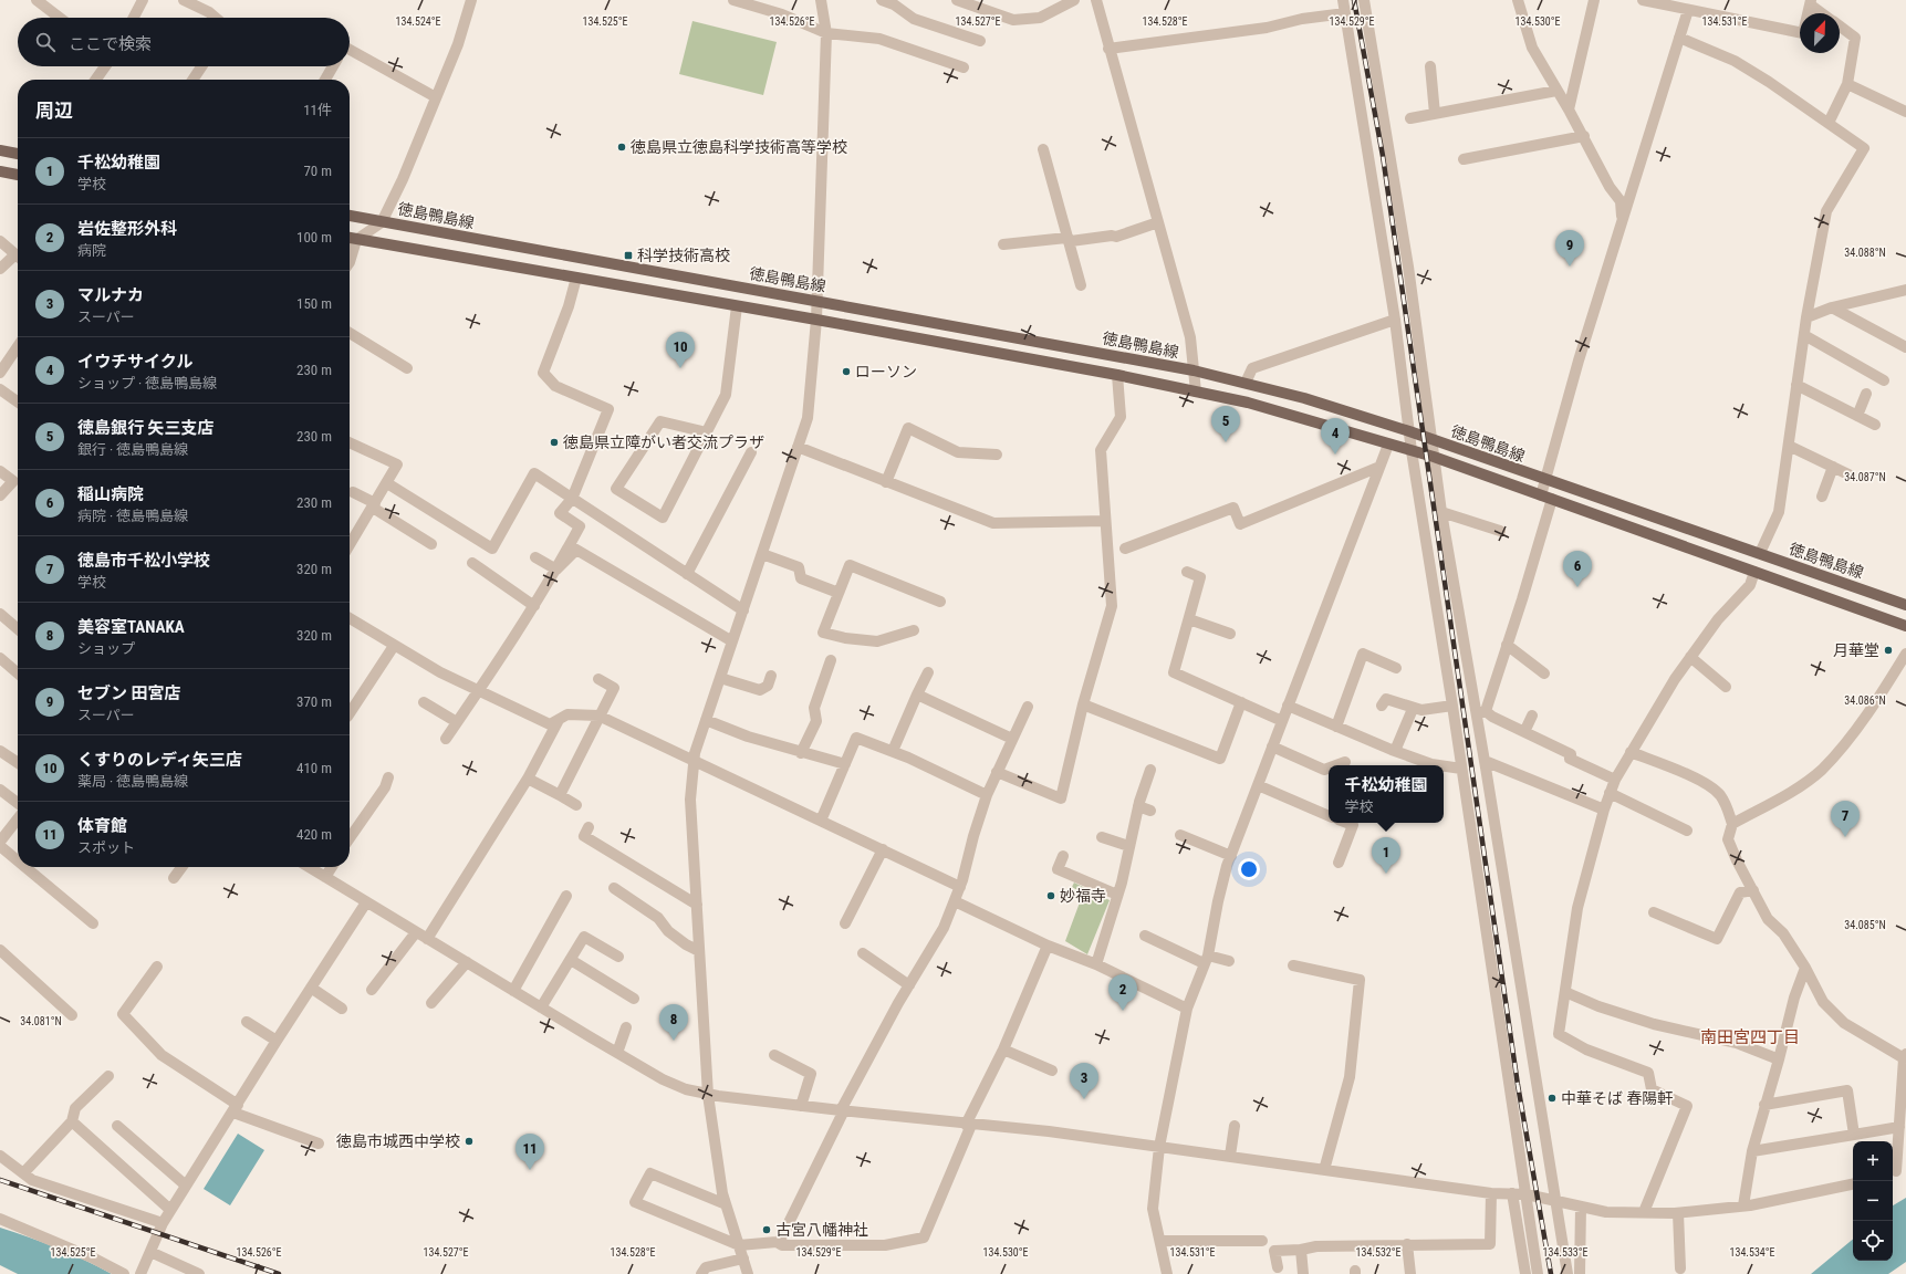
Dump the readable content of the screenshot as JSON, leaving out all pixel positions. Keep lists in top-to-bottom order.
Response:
{
  "streets": {
    "main road": ["徳島鴨島線"]
  },
  "districts": ["南田宮四丁目"],
  "places": {
    "other": [
      "徳島県立徳島科学技術高等学校",
      "ローソン",
      "徳島県立障がい者交流プラザ",
      "月華堂",
      "妙福寺",
      "中華そば 春陽軒",
      "徳島市城西中学校",
      "古宮八幡神社"
    ],
    "transit": ["科学技術高校"]
  },
  "north": "top right",
  "page": {
    "search": "ここで検索",
    "heading": ["周辺", "11件"],
    "list": [
      {
        "mark": "1",
        "name": "千松幼稚園",
        "note": "学校",
        "value": "70 m"
      },
      {
        "mark": "2",
        "name": "岩佐整形外科",
        "note": "病院",
        "value": "100 m"
      },
      {
        "mark": "3",
        "name": "マルナカ",
        "note": "スーパー",
        "value": "150 m"
      },
      {
        "mark": "4",
        "name": "イウチサイクル",
        "note": "ショップ · 徳島鴨島線",
        "value": "230 m"
      },
      {
        "mark": "5",
        "name": "徳島銀行 矢三支店",
        "note": "銀行 · 徳島鴨島線",
        "value": "230 m"
      },
      {
        "mark": "6",
        "name": "稲山病院",
        "note": "病院 · 徳島鴨島線",
        "value": "230 m"
      },
      {
        "mark": "7",
        "name": "徳島市千松小学校",
        "note": "学校",
        "value": "320 m"
      },
      {
        "mark": "8",
        "name": "美容室TANAKA",
        "note": "ショップ",
        "value": "320 m"
      },
      {
        "mark": "9",
        "name": "セブン 田宮店",
        "note": "スーパー",
        "value": "370 m"
      },
      {
        "mark": "10",
        "name": "くすりのレディ矢三店",
        "note": "薬局 · 徳島鴨島線",
        "value": "410 m"
      },
      {
        "mark": "11",
        "name": "体育館",
        "note": "スポット",
        "value": "420 m"
      }
    ],
    "pins": [
      "9",
      "10",
      "5",
      "4",
      "6",
      "7",
      "1",
      "2",
      "8",
      "3",
      "11"
    ],
    "popup": ["千松幼稚園", "学校"],
    "map_buttons": ["+", "−"]
  },
  "coordinates": [
    "134.524°E",
    "134.525°E",
    "134.526°E",
    "134.527°E",
    "134.528°E",
    "134.529°E",
    "134.530°E",
    "134.531°E",
    "34.088°N",
    "34.087°N",
    "34.086°N",
    "34.085°N",
    "34.081°N",
    "134.532°E",
    "134.533°E",
    "134.534°E"
  ]
}
